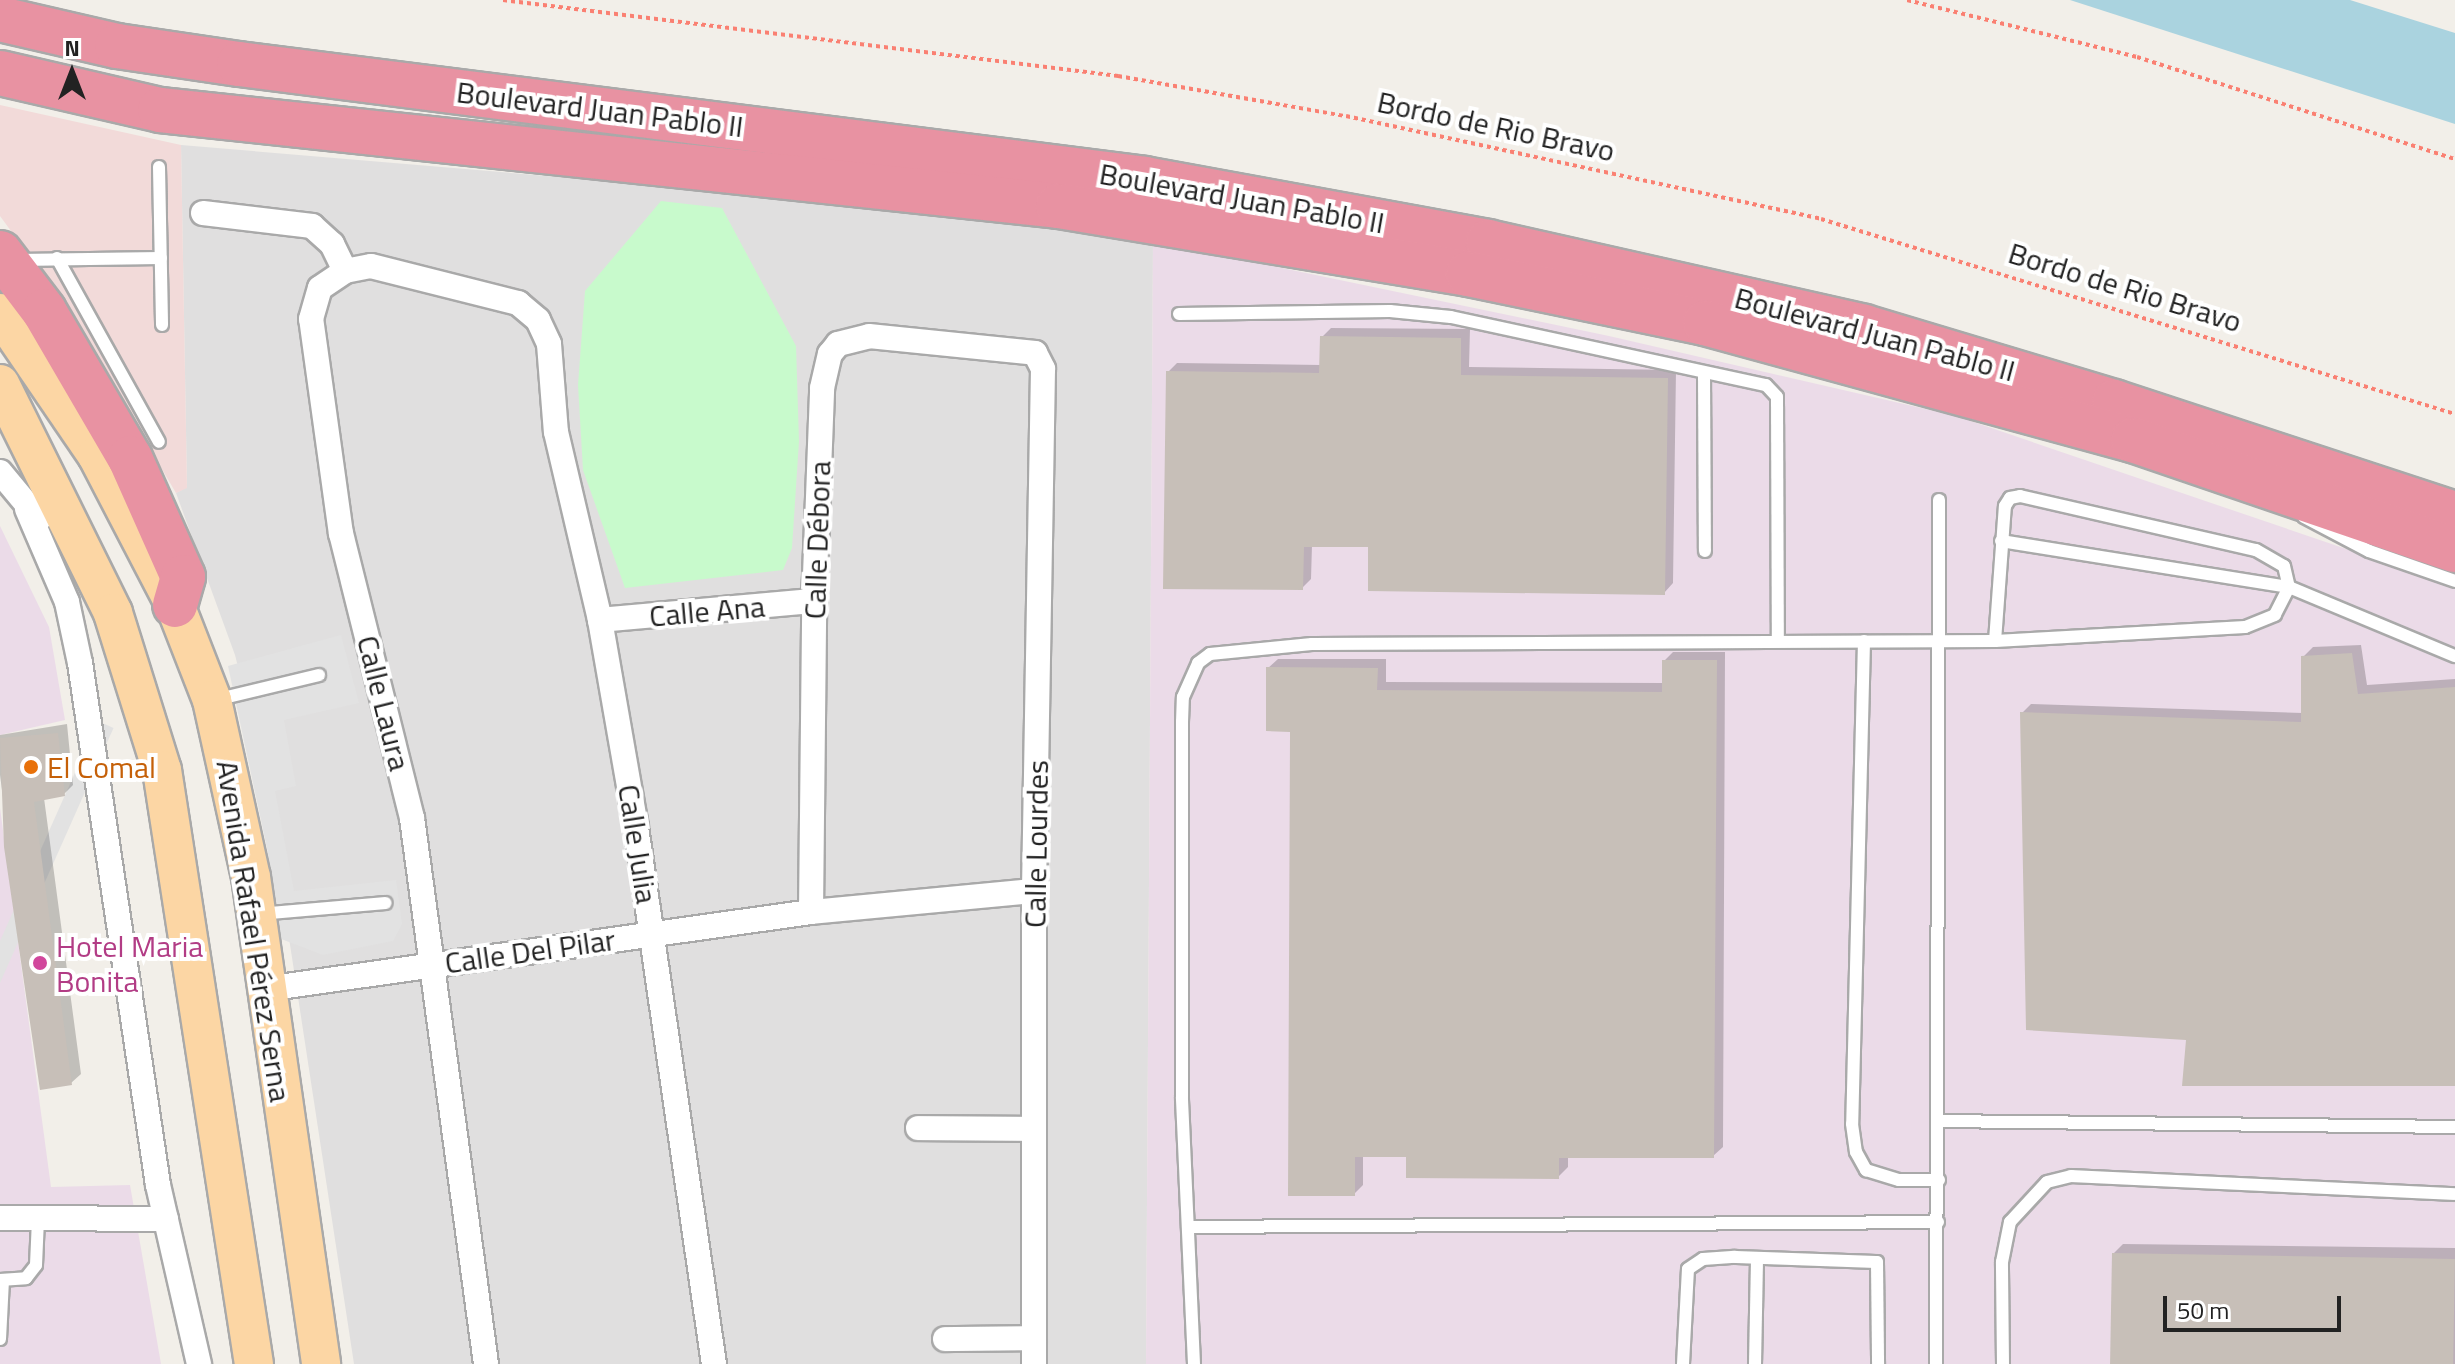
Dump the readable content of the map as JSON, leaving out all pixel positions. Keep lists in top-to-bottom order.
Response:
{
  "streets": {
    "highway": ["Boulevard Juan Pablo II"],
    "main road": ["Avenida Rafael Pérez Serna"],
    "street": [
      "Calle Débora",
      "Calle Ana",
      "Calle Laura",
      "Calle Julia",
      "Calle Lourdes",
      "Calle Del Pilar"
    ],
    "path": ["Bordo de Rio Bravo"]
  },
  "crossings": [
    ["Calle Débora", "Calle Ana"],
    ["Calle Débora", "Calle Lourdes"],
    ["Calle Débora", "Calle Del Pilar"],
    ["Calle Ana", "Calle Julia"],
    ["Calle Laura", "Calle Julia"],
    ["Calle Laura", "Calle Del Pilar"],
    ["Calle Julia", "Calle Del Pilar"],
    ["Calle Lourdes", "Calle Del Pilar"],
    ["Avenida Rafael Pérez Serna", "Calle Del Pilar"]
  ],
  "places": ["El Comal", "Hotel Maria Bonita"],
  "scale_bar": "50 m",
  "north": "top"
}
